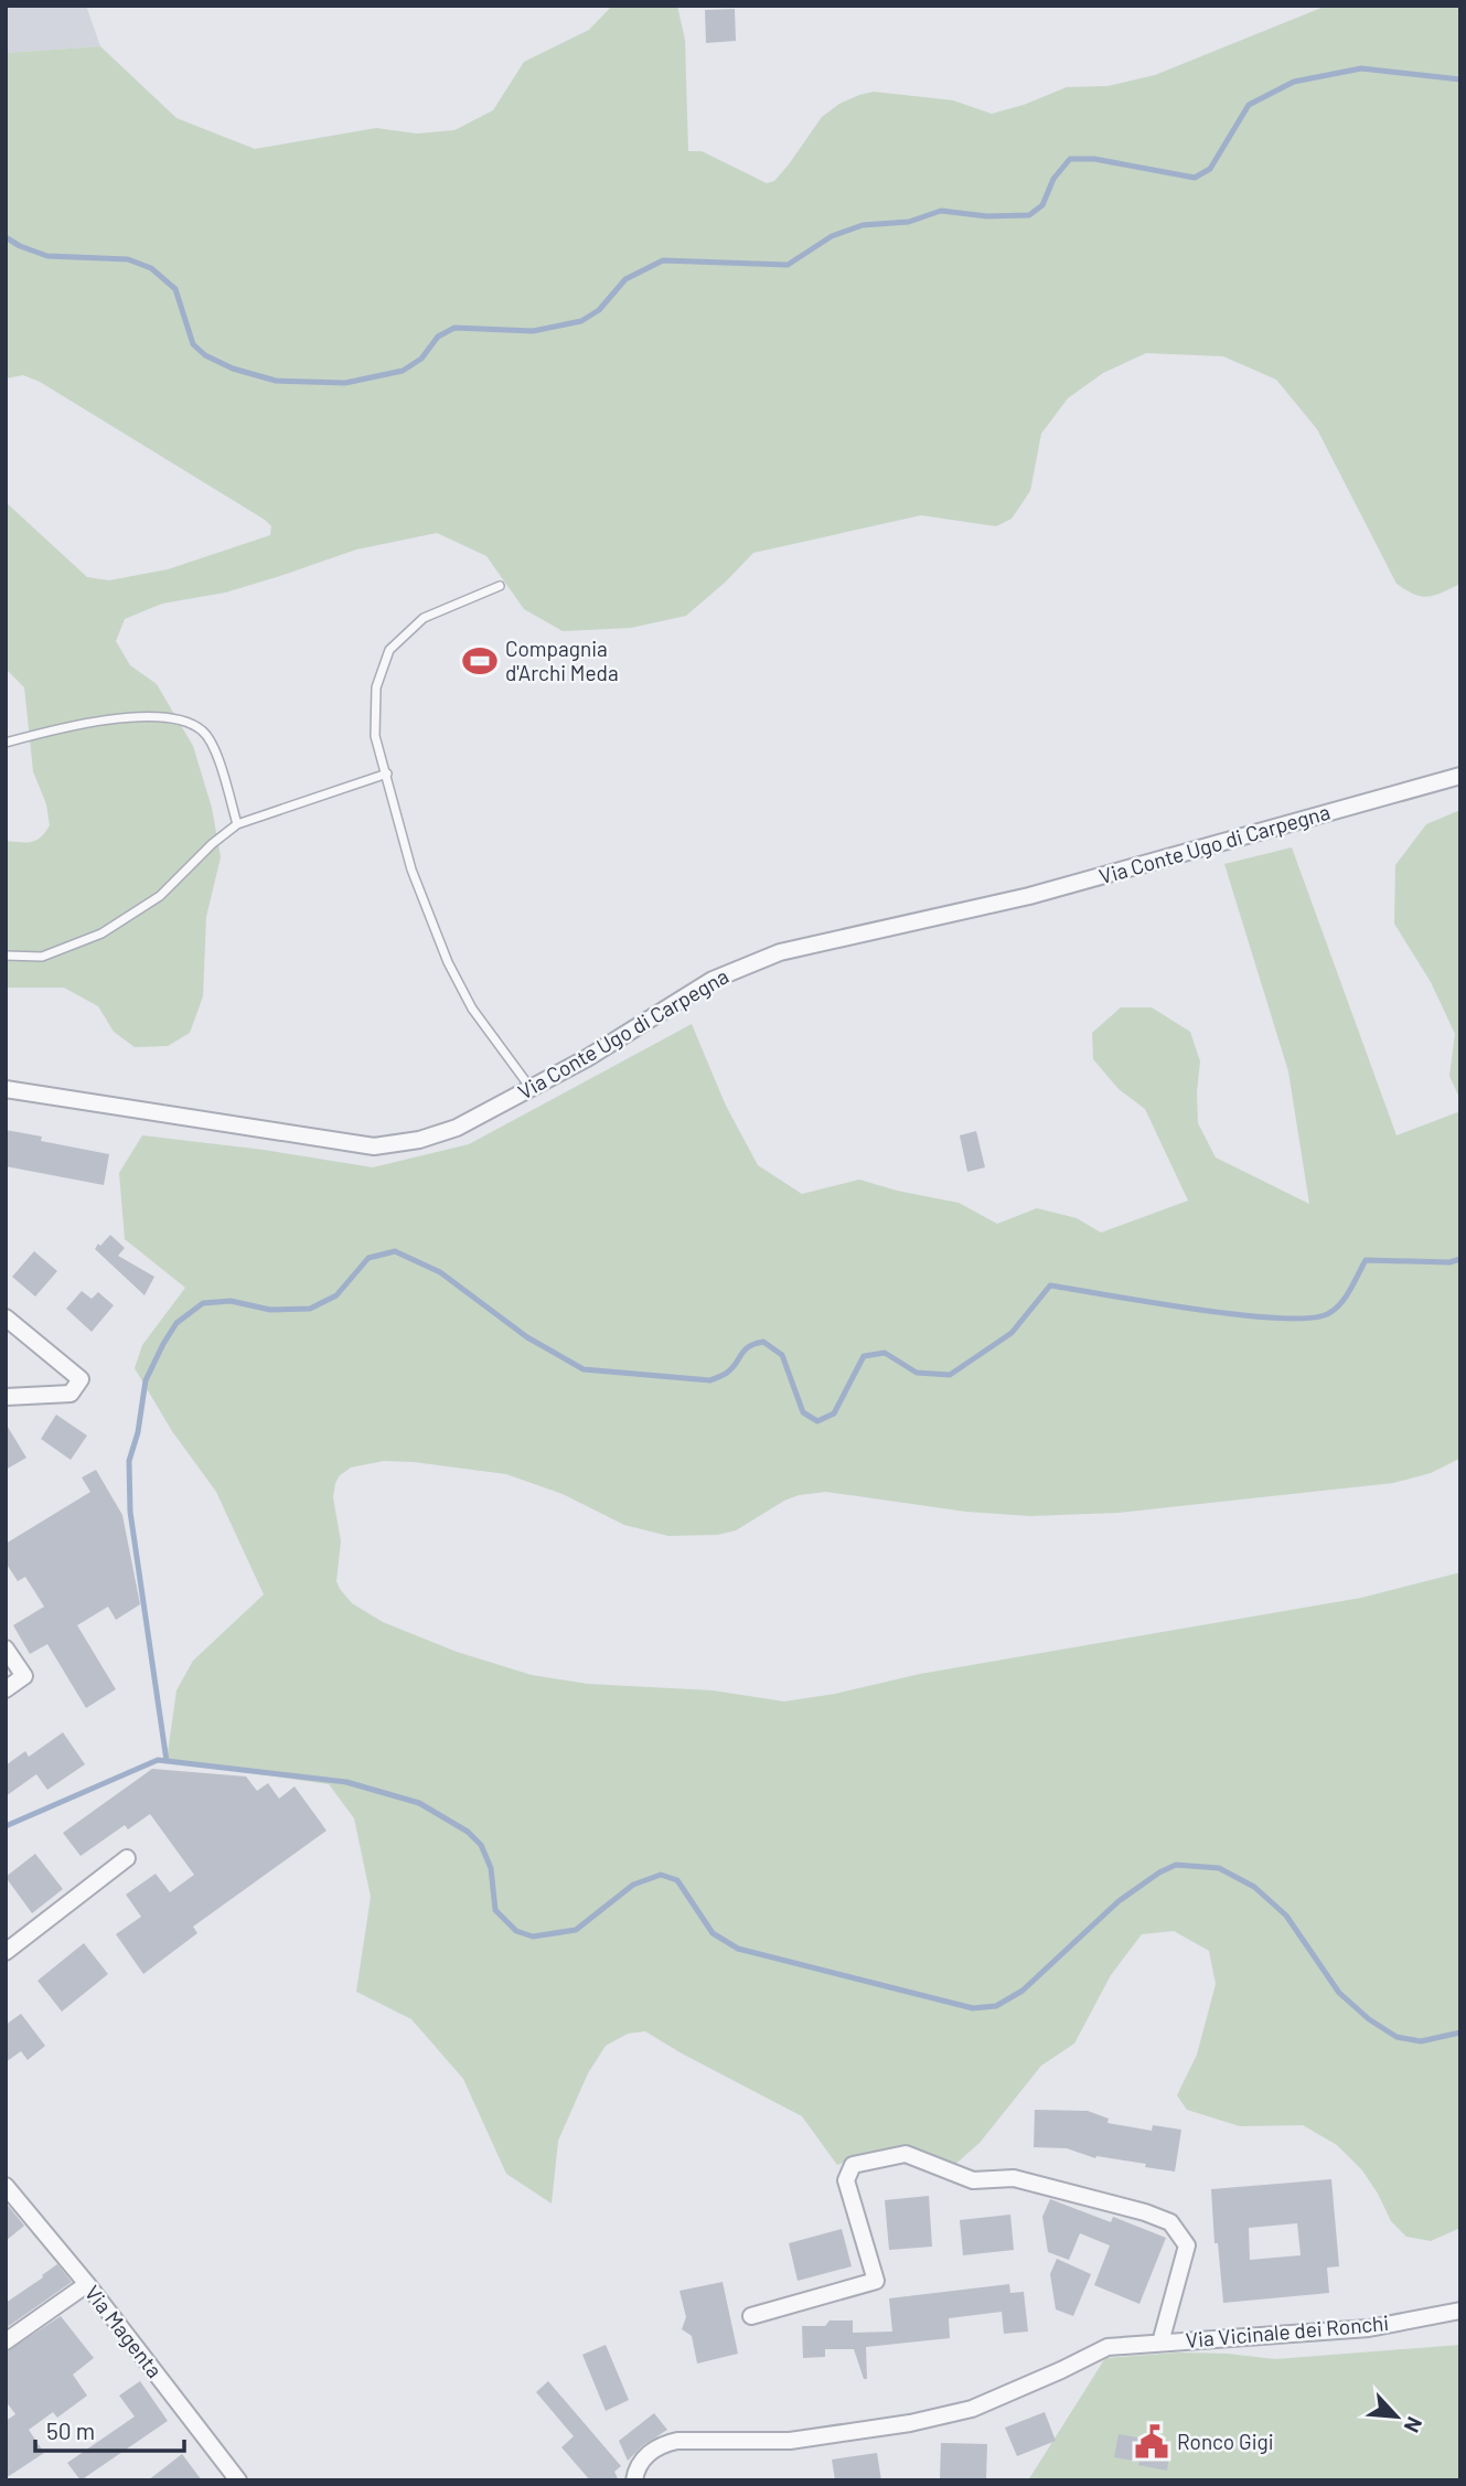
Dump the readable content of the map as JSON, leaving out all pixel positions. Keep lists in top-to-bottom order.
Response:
{
  "streets": {
    "street": ["Via Conte Ugo di Carpegna", "Via Magenta", "Via Vicinale dei Ronchi"]
  },
  "places": {
    "sports": ["Compagnia d'Archi Meda"],
    "public building": ["Ronco Gigi"]
  },
  "scale_bar": "50 m",
  "north": "bottom right"
}
